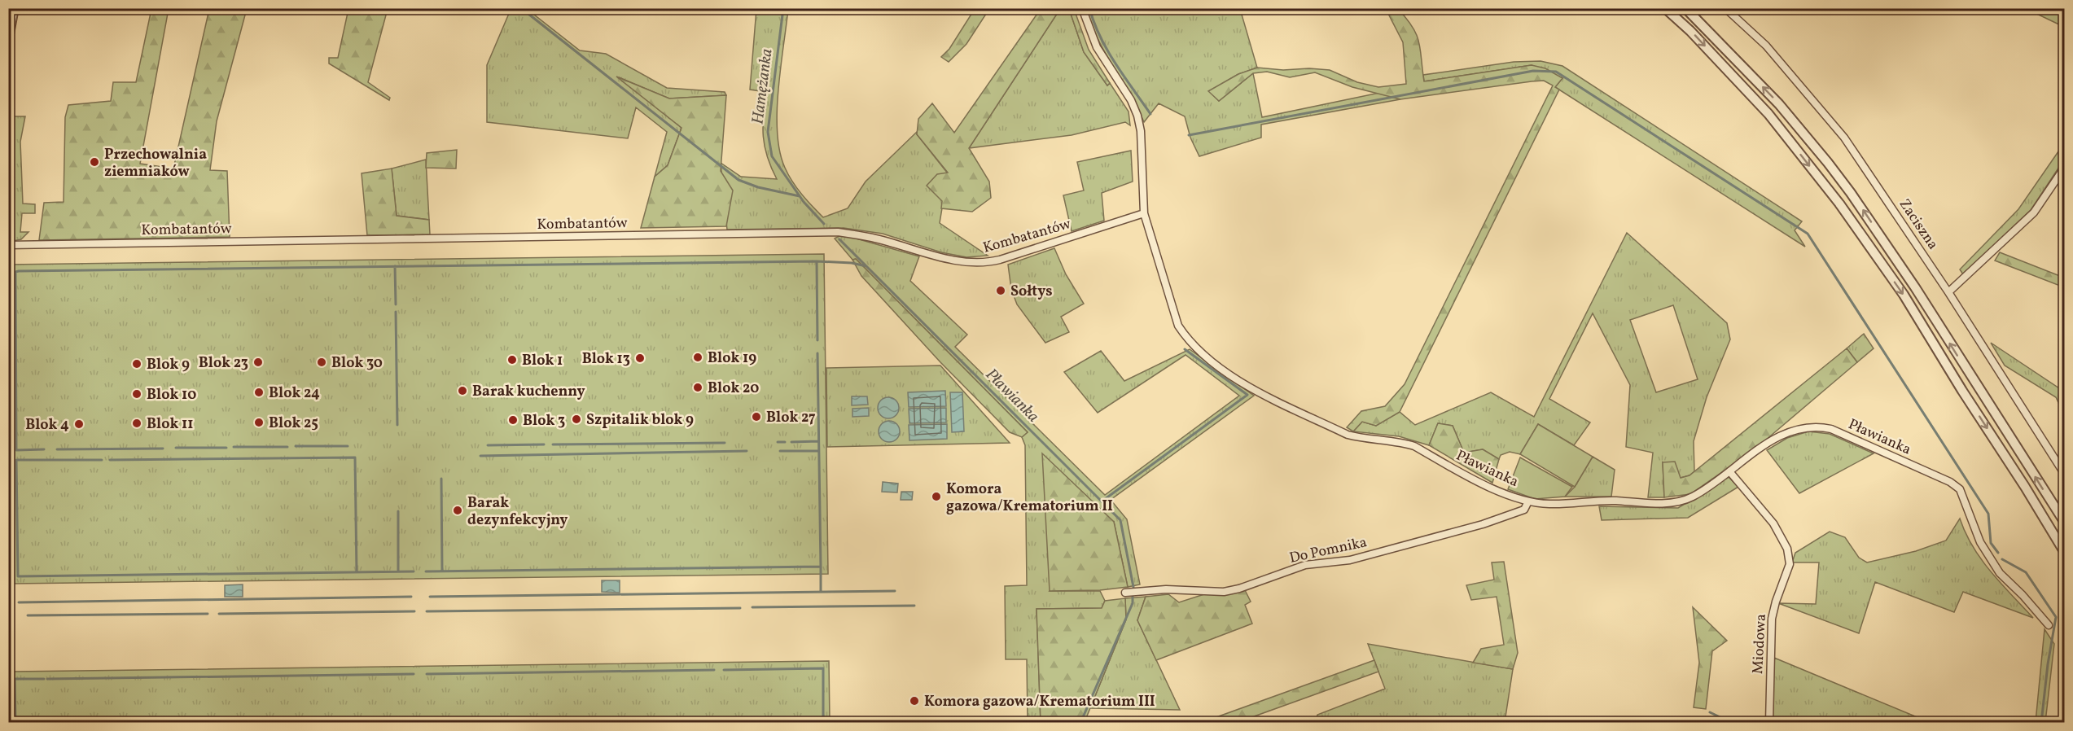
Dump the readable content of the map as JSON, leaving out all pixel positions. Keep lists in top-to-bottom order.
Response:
{
  "streets": {
    "street": [
      "Kombatantów",
      "Zaciszna",
      "Pławianka",
      "Do Pomnika",
      "Miodowa"
    ]
  },
  "crossings": [
    ["Kombatantów", "Pławianka"],
    ["Pławianka", "Do Pomnika"],
    ["Pławianka", "Miodowa"]
  ],
  "water": ["Hamężanka", "Pławianka"],
  "places": [
    "Przechowalnia ziemniaków",
    "Sołtys",
    "Blok 19",
    "Blok 13",
    "Blok 1",
    "Blok 23",
    "Blok 30",
    "Blok 9",
    "Blok 20",
    "Barak kuchenny",
    "Blok 24",
    "Blok 10",
    "Blok 27",
    "Szpitalik blok 9",
    "Blok 3",
    "Blok 25",
    "Blok 11",
    "Blok 4",
    "Komora gazowa/Krematorium II",
    "Barak dezynfekcyjny",
    "Komora gazowa/Krematorium III"
  ]
}
